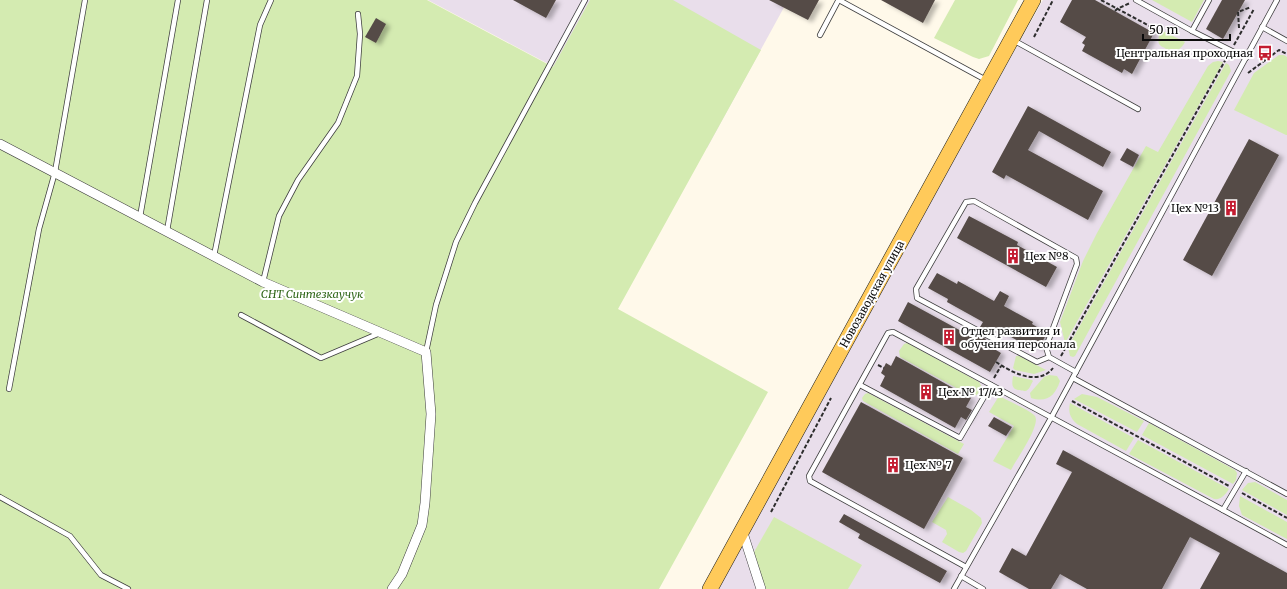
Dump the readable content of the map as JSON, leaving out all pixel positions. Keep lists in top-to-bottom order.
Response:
{
  "streets": {
    "main road": ["Новозаводская улица"]
  },
  "parks": ["СНТ Синтезкаучук"],
  "places": {
    "bus stop": ["Центральная проходная"],
    "building": [
      "Цех №13",
      "Цех №8",
      "Отдел развития и обучения персонала",
      "Цех № 17/43",
      "Цех № 7"
    ]
  },
  "scale_bar": "50 m"
}
